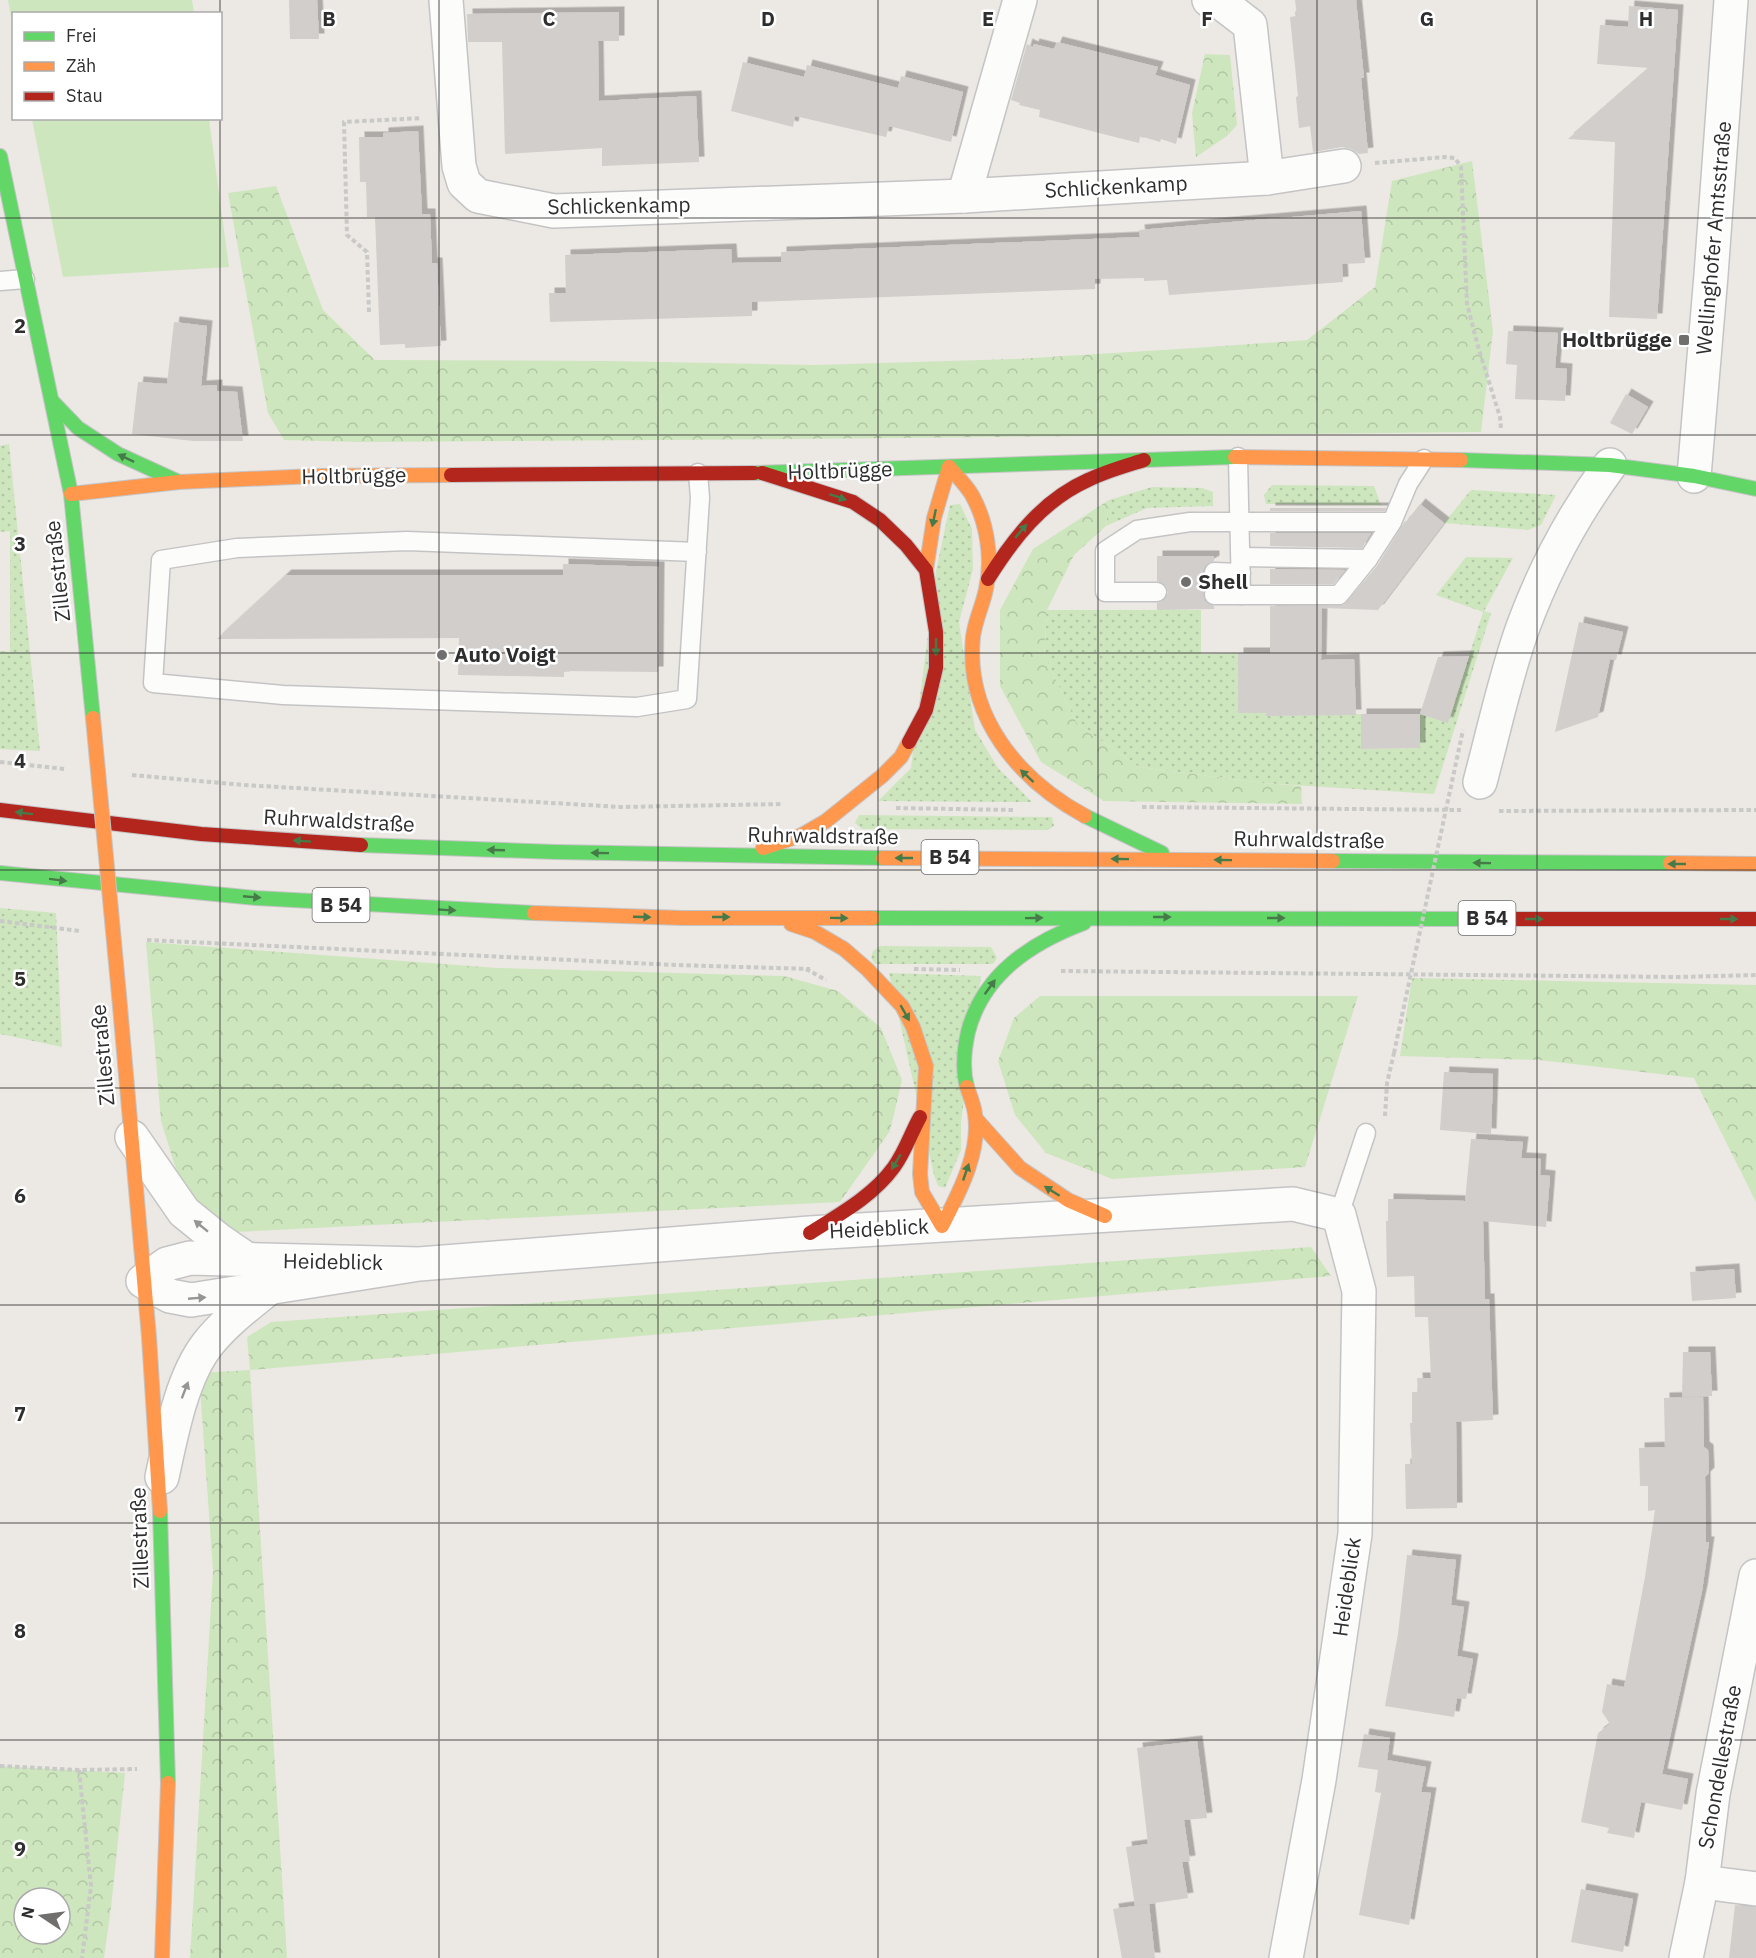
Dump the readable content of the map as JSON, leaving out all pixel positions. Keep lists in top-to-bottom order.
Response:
{
  "streets": {
    "main road": [
      "Holtbrügge",
      "Zillestraße",
      "Ruhrwaldstraße",
      "B 54"
    ],
    "street": [
      "Schlickenkamp",
      "Wellinghofer Amtsstraße",
      "Heideblick",
      "Schondellestraße"
    ]
  },
  "crossings": [
    ["Wellinghofer Amtsstraße", "Holtbrügge"],
    ["Holtbrügge", "Zillestraße"],
    ["Zillestraße", "Heideblick"]
  ],
  "places": {
    "transit": ["Holtbrügge"],
    "other": ["Shell", "Auto Voigt"]
  },
  "legend": ["Frei", "Zäh", "Stau"],
  "north": "left",
  "grid": {
    "columns": [
      "B",
      "C",
      "D",
      "E",
      "F",
      "G",
      "H"
    ],
    "rows": [
      "2",
      "3",
      "4",
      "5",
      "6",
      "7",
      "8",
      "9"
    ]
  }
}
